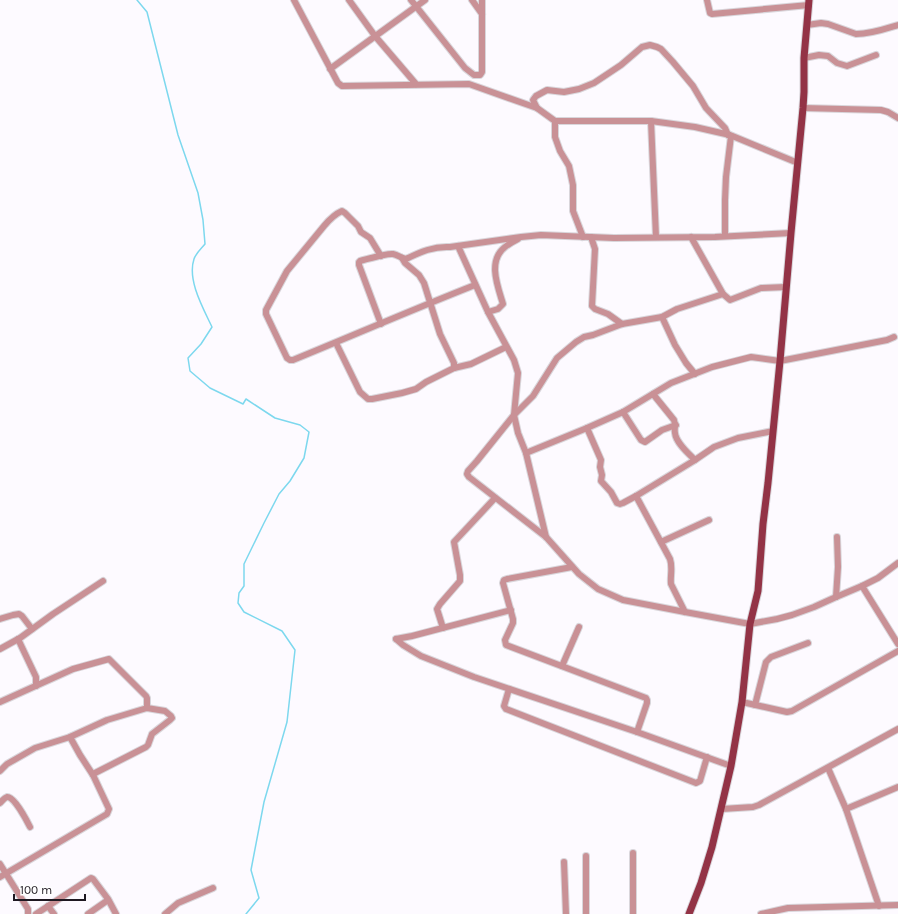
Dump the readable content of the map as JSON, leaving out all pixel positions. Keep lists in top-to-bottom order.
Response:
{
  "scale_bar": "100 m"
}
